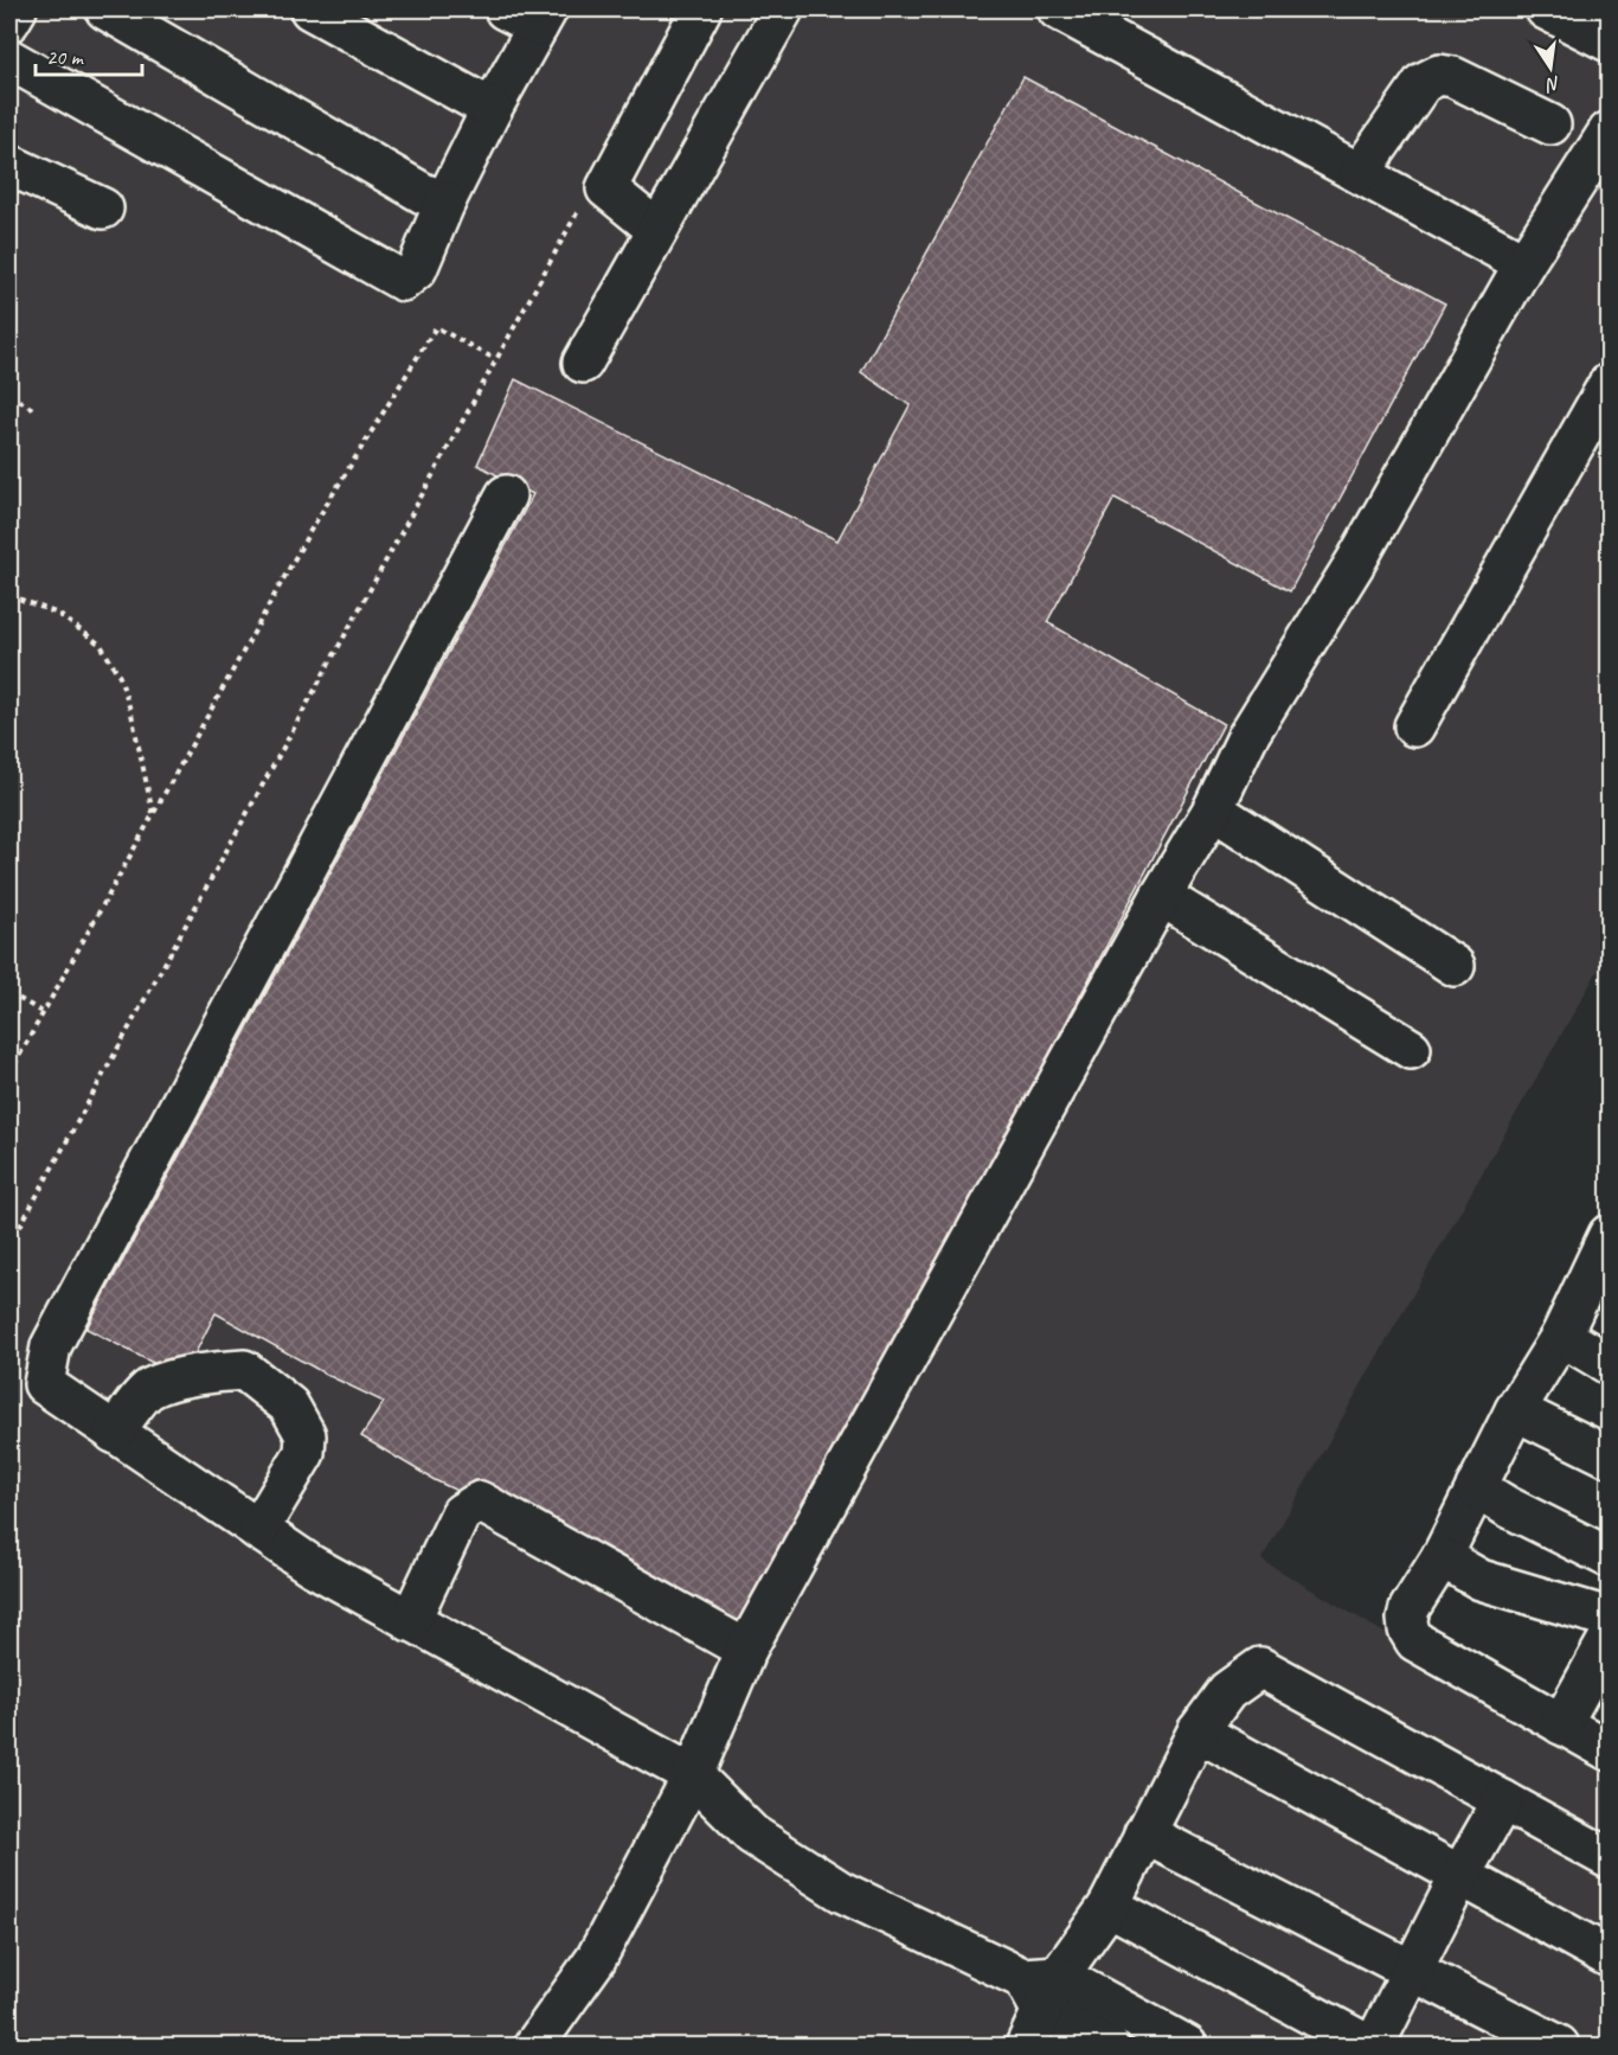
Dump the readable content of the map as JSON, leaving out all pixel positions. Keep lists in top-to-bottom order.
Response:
{
  "scale_bar": "20 m",
  "north": "bottom"
}
